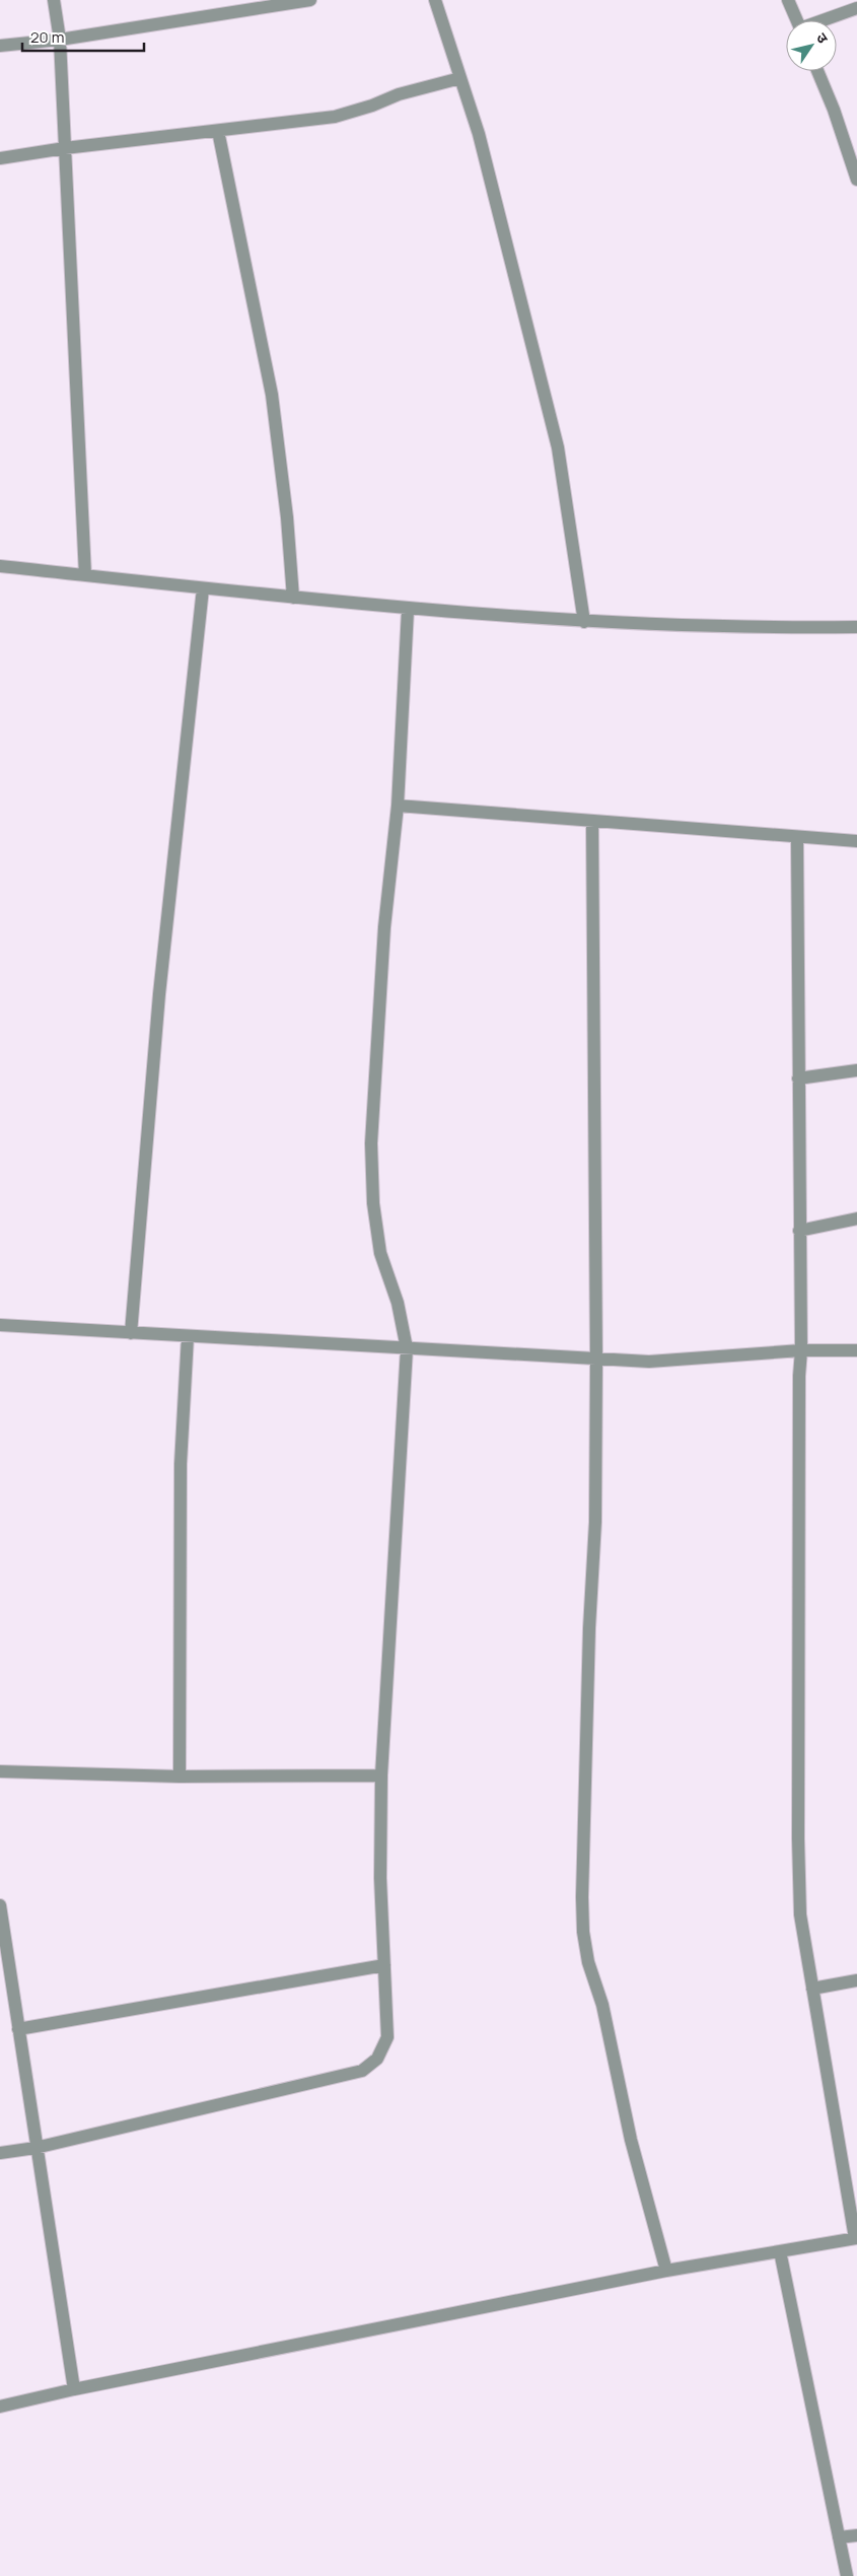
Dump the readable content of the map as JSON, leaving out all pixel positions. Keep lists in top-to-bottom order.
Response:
{
  "scale_bar": "20 m",
  "north": "top right"
}
